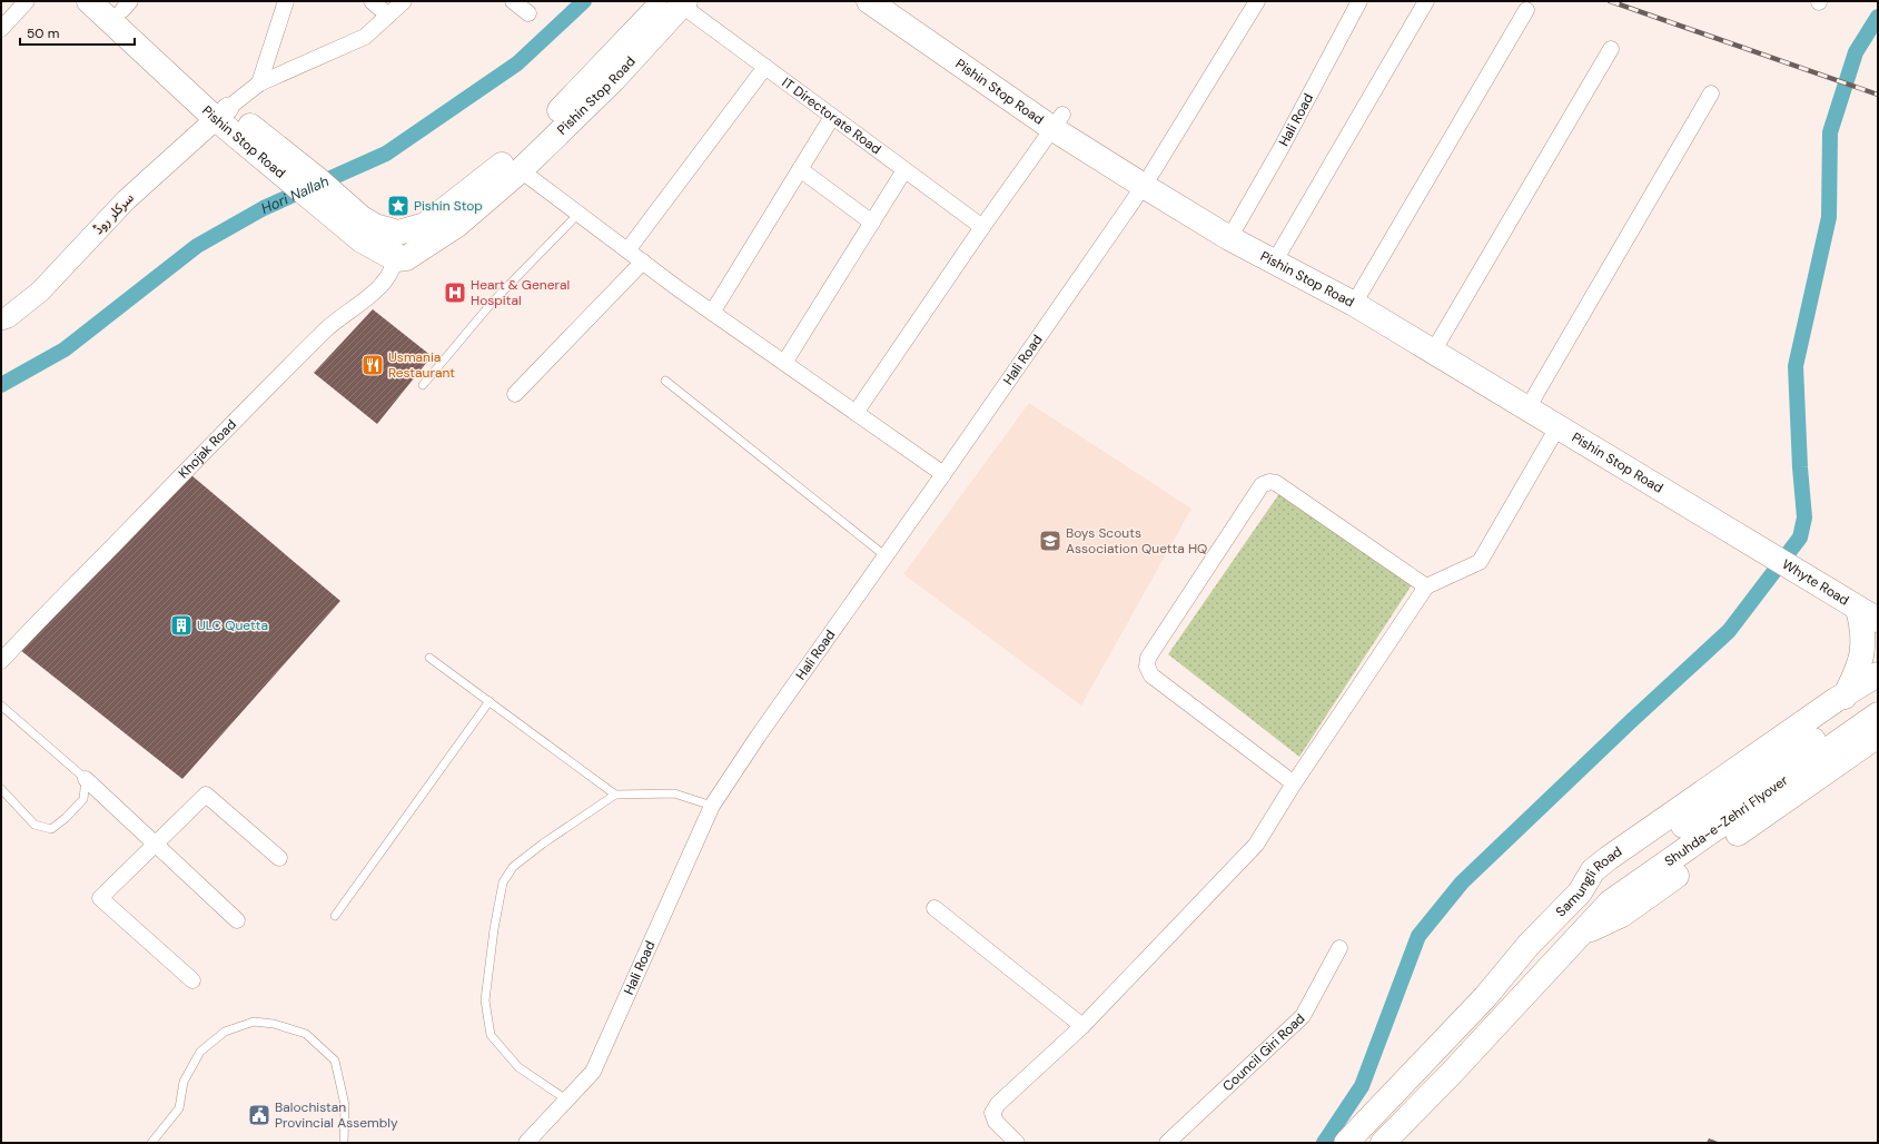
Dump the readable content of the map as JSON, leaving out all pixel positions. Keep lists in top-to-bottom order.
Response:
{
  "streets": {
    "main road": [
      "Pishin Stop Road",
      "Whyte Road",
      "Shuhda-e-Zehri Flyover",
      "Samungli Road"
    ],
    "street": [
      "IT Directorate Road",
      "Hali Road",
      "سرکلر روڈ",
      "Khojak Road",
      "Council Giri Road"
    ]
  },
  "crossings": [
    ["Pishin Stop Road", "IT Directorate Road"],
    ["Pishin Stop Road", "Hali Road"],
    ["Pishin Stop Road", "سرکلر روڈ"],
    ["Pishin Stop Road", "Khojak Road"],
    ["Pishin Stop Road", "Whyte Road"],
    ["Shuhda-e-Zehri Flyover", "Samungli Road"]
  ],
  "water": ["Hori Nallah"],
  "places": {
    "place": ["Pishin Stop"],
    "hospital": ["Heart & General Hospital"],
    "restaurant": ["Usmania Restaurant"],
    "school or university": ["Boys Scouts Association Quetta HQ"],
    "building": ["ULC Quetta"],
    "public building": ["Balochistan Provincial Assembly"]
  },
  "scale_bar": "50 m"
}
